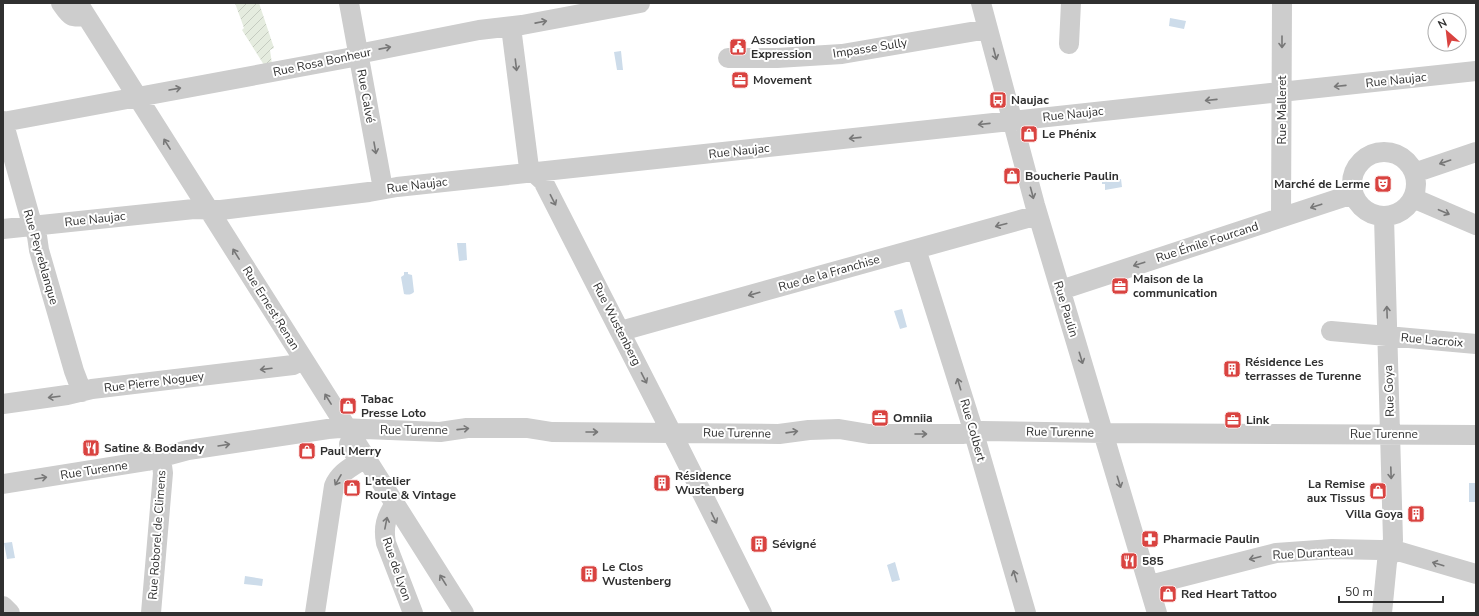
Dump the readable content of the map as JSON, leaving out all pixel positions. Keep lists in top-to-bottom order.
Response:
{
  "streets": {
    "street": [
      "Impasse Sully",
      "Rue Rosa Bonheur",
      "Rue Naujac",
      "Rue Calvé",
      "Rue Malleret",
      "Rue Émile Fourcand",
      "Rue Peyreblanque",
      "Rue de la Franchise",
      "Rue Ernest Renan",
      "Rue Paulin",
      "Rue Wustenberg",
      "Rue Lacroix",
      "Rue Pierre Noguey",
      "Rue Goya",
      "Rue Turenne",
      "Rue Colbert",
      "Rue Roborel de Climens",
      "Rue Duranteau",
      "Rue de Lyon"
    ]
  },
  "crossings": [
    ["Impasse Sully", "Rue Paulin"],
    ["Rue Rosa Bonheur", "Rue Calvé"],
    ["Rue Rosa Bonheur", "Rue Peyreblanque"],
    ["Rue Rosa Bonheur", "Rue Ernest Renan"],
    ["Rue Rosa Bonheur", "Rue Wustenberg"],
    ["Rue Naujac", "Rue Calvé"],
    ["Rue Naujac", "Rue Malleret"],
    ["Rue Naujac", "Rue Peyreblanque"],
    ["Rue Naujac", "Rue Ernest Renan"],
    ["Rue Naujac", "Rue Paulin"],
    ["Rue Naujac", "Rue Wustenberg"],
    ["Rue Malleret", "Rue Émile Fourcand"],
    ["Rue Émile Fourcand", "Rue Paulin"],
    ["Rue Émile Fourcand", "Rue Goya"],
    ["Rue Peyreblanque", "Rue Pierre Noguey"],
    ["Rue de la Franchise", "Rue Paulin"],
    ["Rue de la Franchise", "Rue Wustenberg"],
    ["Rue de la Franchise", "Rue Colbert"],
    ["Rue Ernest Renan", "Rue Pierre Noguey"],
    ["Rue Ernest Renan", "Rue Turenne"],
    ["Rue Paulin", "Rue Turenne"],
    ["Rue Paulin", "Rue Duranteau"],
    ["Rue Wustenberg", "Rue Turenne"],
    ["Rue Lacroix", "Rue Goya"],
    ["Rue Goya", "Rue Turenne"],
    ["Rue Goya", "Rue Duranteau"],
    ["Rue Turenne", "Rue Colbert"],
    ["Rue Turenne", "Rue Roborel de Climens"]
  ],
  "one_way": [
    "Rue Rosa Bonheur",
    "Rue Naujac",
    "Rue Calvé",
    "Rue Malleret",
    "Rue Émile Fourcand",
    "Rue de la Franchise",
    "Rue Ernest Renan",
    "Rue Paulin",
    "Rue Wustenberg",
    "Rue Pierre Noguey",
    "Rue Turenne",
    "Rue Colbert",
    "Rue Duranteau"
  ],
  "places": {
    "public building": ["Association Expression"],
    "office": [
      "Movement",
      "Maison de la communication",
      "Omniia",
      "Link"
    ],
    "bus stop": ["Naujac"],
    "shop": [
      "Le Phénix",
      "Boucherie Paulin",
      "Tabac Presse Loto",
      "Paul Merry",
      "L'atelier Roule & Vintage",
      "La Remise aux Tissus",
      "Red Heart Tattoo"
    ],
    "theatre": ["Marché de Lerme"],
    "building": [
      "Résidence Les terrasses de Turenne",
      "Résidence Wustenberg",
      "Villa Goya",
      "Sévigné",
      "Le Clos Wustenberg"
    ],
    "restaurant": ["Satine & Bodandy", "585"],
    "pharmacy": ["Pharmacie Paulin"]
  },
  "scale_bar": "50 m",
  "north": "top left"
}
